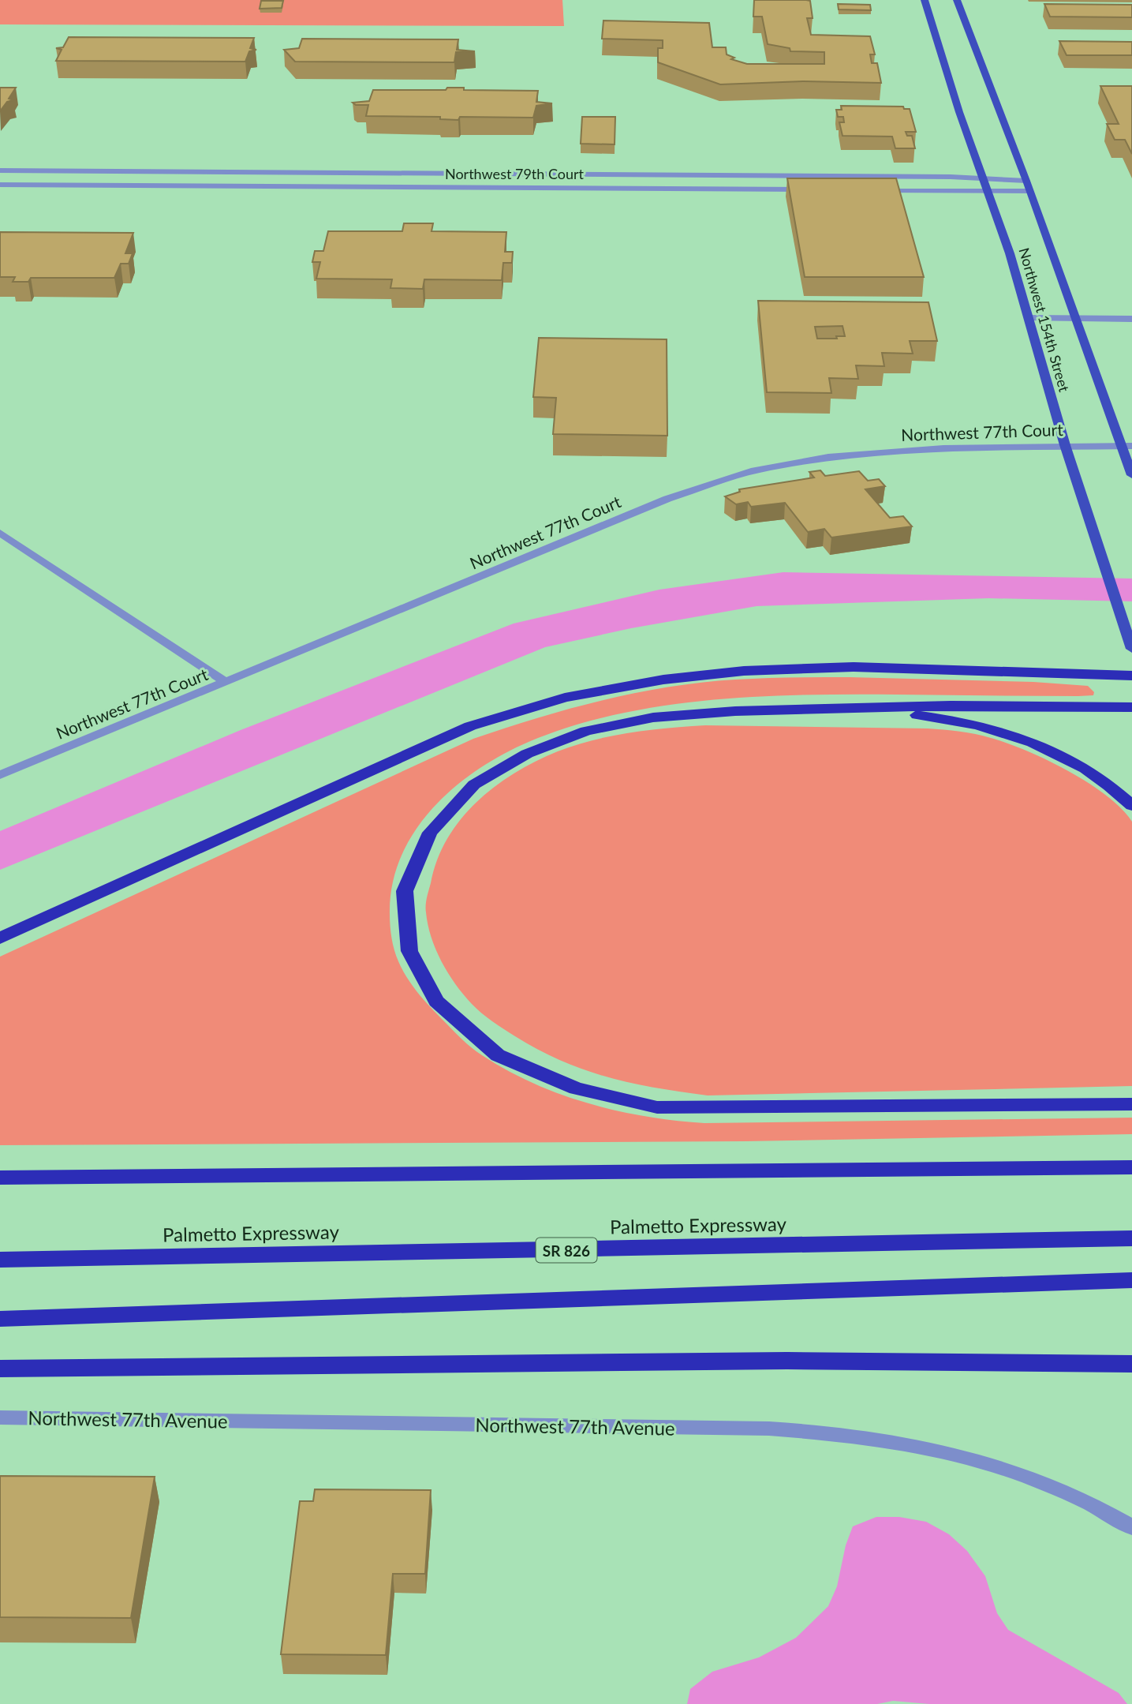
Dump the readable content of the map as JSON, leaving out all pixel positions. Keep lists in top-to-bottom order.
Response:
{
  "streets": {
    "highway": ["Palmetto Expressway", "SR 826"],
    "main road": ["Northwest 154th Street"],
    "street": ["Northwest 79th Court", "Northwest 77th Court", "Northwest 77th Avenue"]
  },
  "crossings": [
    ["Northwest 79th Court", "Northwest 154th Street"],
    ["Northwest 154th Street", "Northwest 77th Court"]
  ]
}
